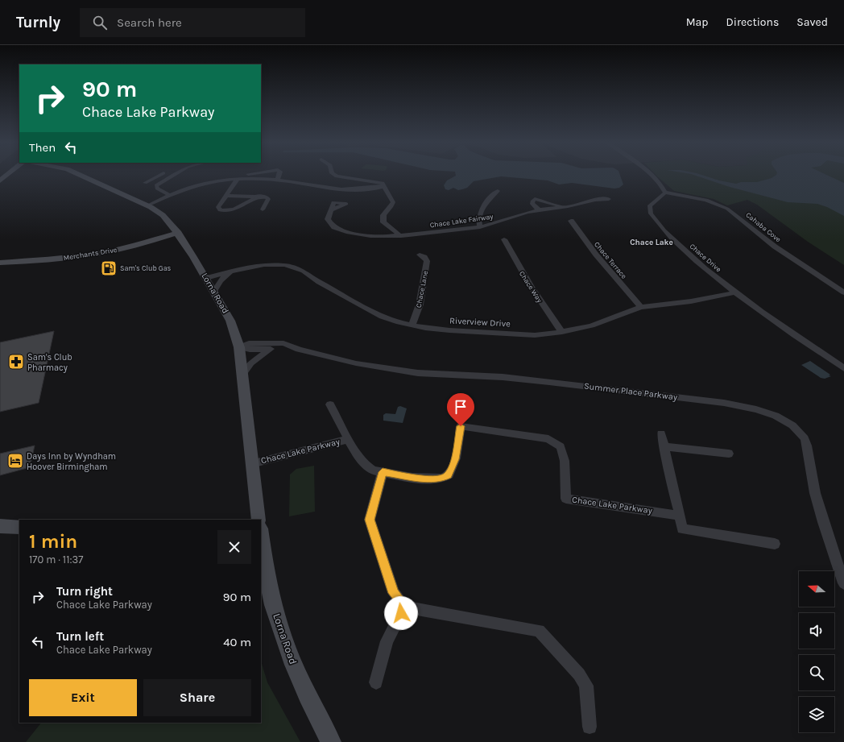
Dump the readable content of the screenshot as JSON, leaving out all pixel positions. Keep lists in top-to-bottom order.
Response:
{
  "streets": {
    "street": [
      "Chace Lake Fairway",
      "Cahaba Cove",
      "Merchants Drive",
      "Chace Drive",
      "Chace Terrace",
      "Chace Way",
      "Chace Lane",
      "Lorna Road",
      "Riverview Drive",
      "Summer Place Parkway",
      "Chace Lake Parkway"
    ]
  },
  "crossings": [
    ["Cahaba Cove", "Chace Drive"],
    ["Merchants Drive", "Lorna Road"],
    ["Chace Drive", "Riverview Drive"],
    ["Chace Terrace", "Riverview Drive"],
    ["Chace Way", "Riverview Drive"],
    ["Chace Lane", "Riverview Drive"],
    ["Lorna Road", "Riverview Drive"],
    ["Lorna Road", "Summer Place Parkway"],
    ["Lorna Road", "Chace Lake Parkway"]
  ],
  "districts": ["Chace Lake"],
  "places": {
    "fuel station": ["Sam's Club Gas"],
    "pharmacy": ["Sam's Club Pharmacy"],
    "hotel": ["Days Inn by Wyndham Hoover Birmingham"]
  },
  "north": "left",
  "page": {
    "header": "Turnly",
    "search": "Search here",
    "nav": ["Map", "Directions", "Saved"],
    "turn": ["90 m", "Chace Lake Parkway"],
    "then": "Then",
    "heading": ["1 min", "170 m · 11:37"],
    "list": [
      {
        "name": "Turn right",
        "note": "Chace Lake Parkway",
        "value": "90 m"
      },
      {
        "name": "Turn left",
        "note": "Chace Lake Parkway",
        "value": "40 m"
      }
    ],
    "buttons": ["Exit", "Share"]
  }
}
